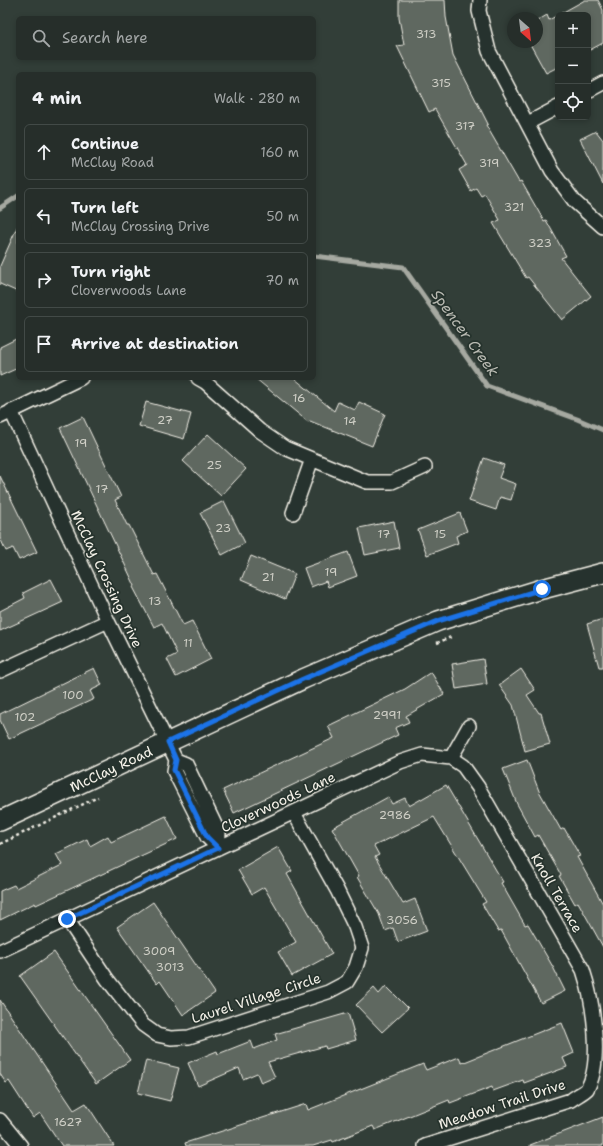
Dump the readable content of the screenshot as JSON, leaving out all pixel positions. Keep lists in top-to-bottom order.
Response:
{
  "streets": {
    "main road": ["McClay Road"],
    "street": [
      "McClay Crossing Drive",
      "Cloverwoods Lane",
      "Knoll Terrace",
      "Laurel Village Circle",
      "Meadow Trail Drive"
    ]
  },
  "crossings": [
    ["McClay Crossing Drive", "McClay Road"],
    ["McClay Crossing Drive", "Cloverwoods Lane"],
    ["Cloverwoods Lane", "Knoll Terrace"],
    ["Cloverwoods Lane", "Laurel Village Circle"],
    ["Knoll Terrace", "Meadow Trail Drive"]
  ],
  "water": ["Spencer Creek"],
  "house_numbers": [
    "313",
    "315",
    "317",
    "319",
    "321",
    "323",
    "16",
    "27",
    "14",
    "19",
    "25",
    "17",
    "23",
    "17",
    "15",
    "19",
    "21",
    "13",
    "11",
    "100",
    "2991",
    "102",
    "2986",
    "3056",
    "3009",
    "3013",
    "1627"
  ],
  "north": "bottom right",
  "page": {
    "map_buttons": ["+", "−"],
    "search": "Search here",
    "heading": ["4 min", "Walk · 280 m"],
    "list": [
      ["Continue", "McClay Road", "160 m"],
      ["Turn left", "McClay Crossing Drive", "50 m"],
      ["Turn right", "Cloverwoods Lane", "70 m"],
      "Arrive at destination"
    ]
  }
}
